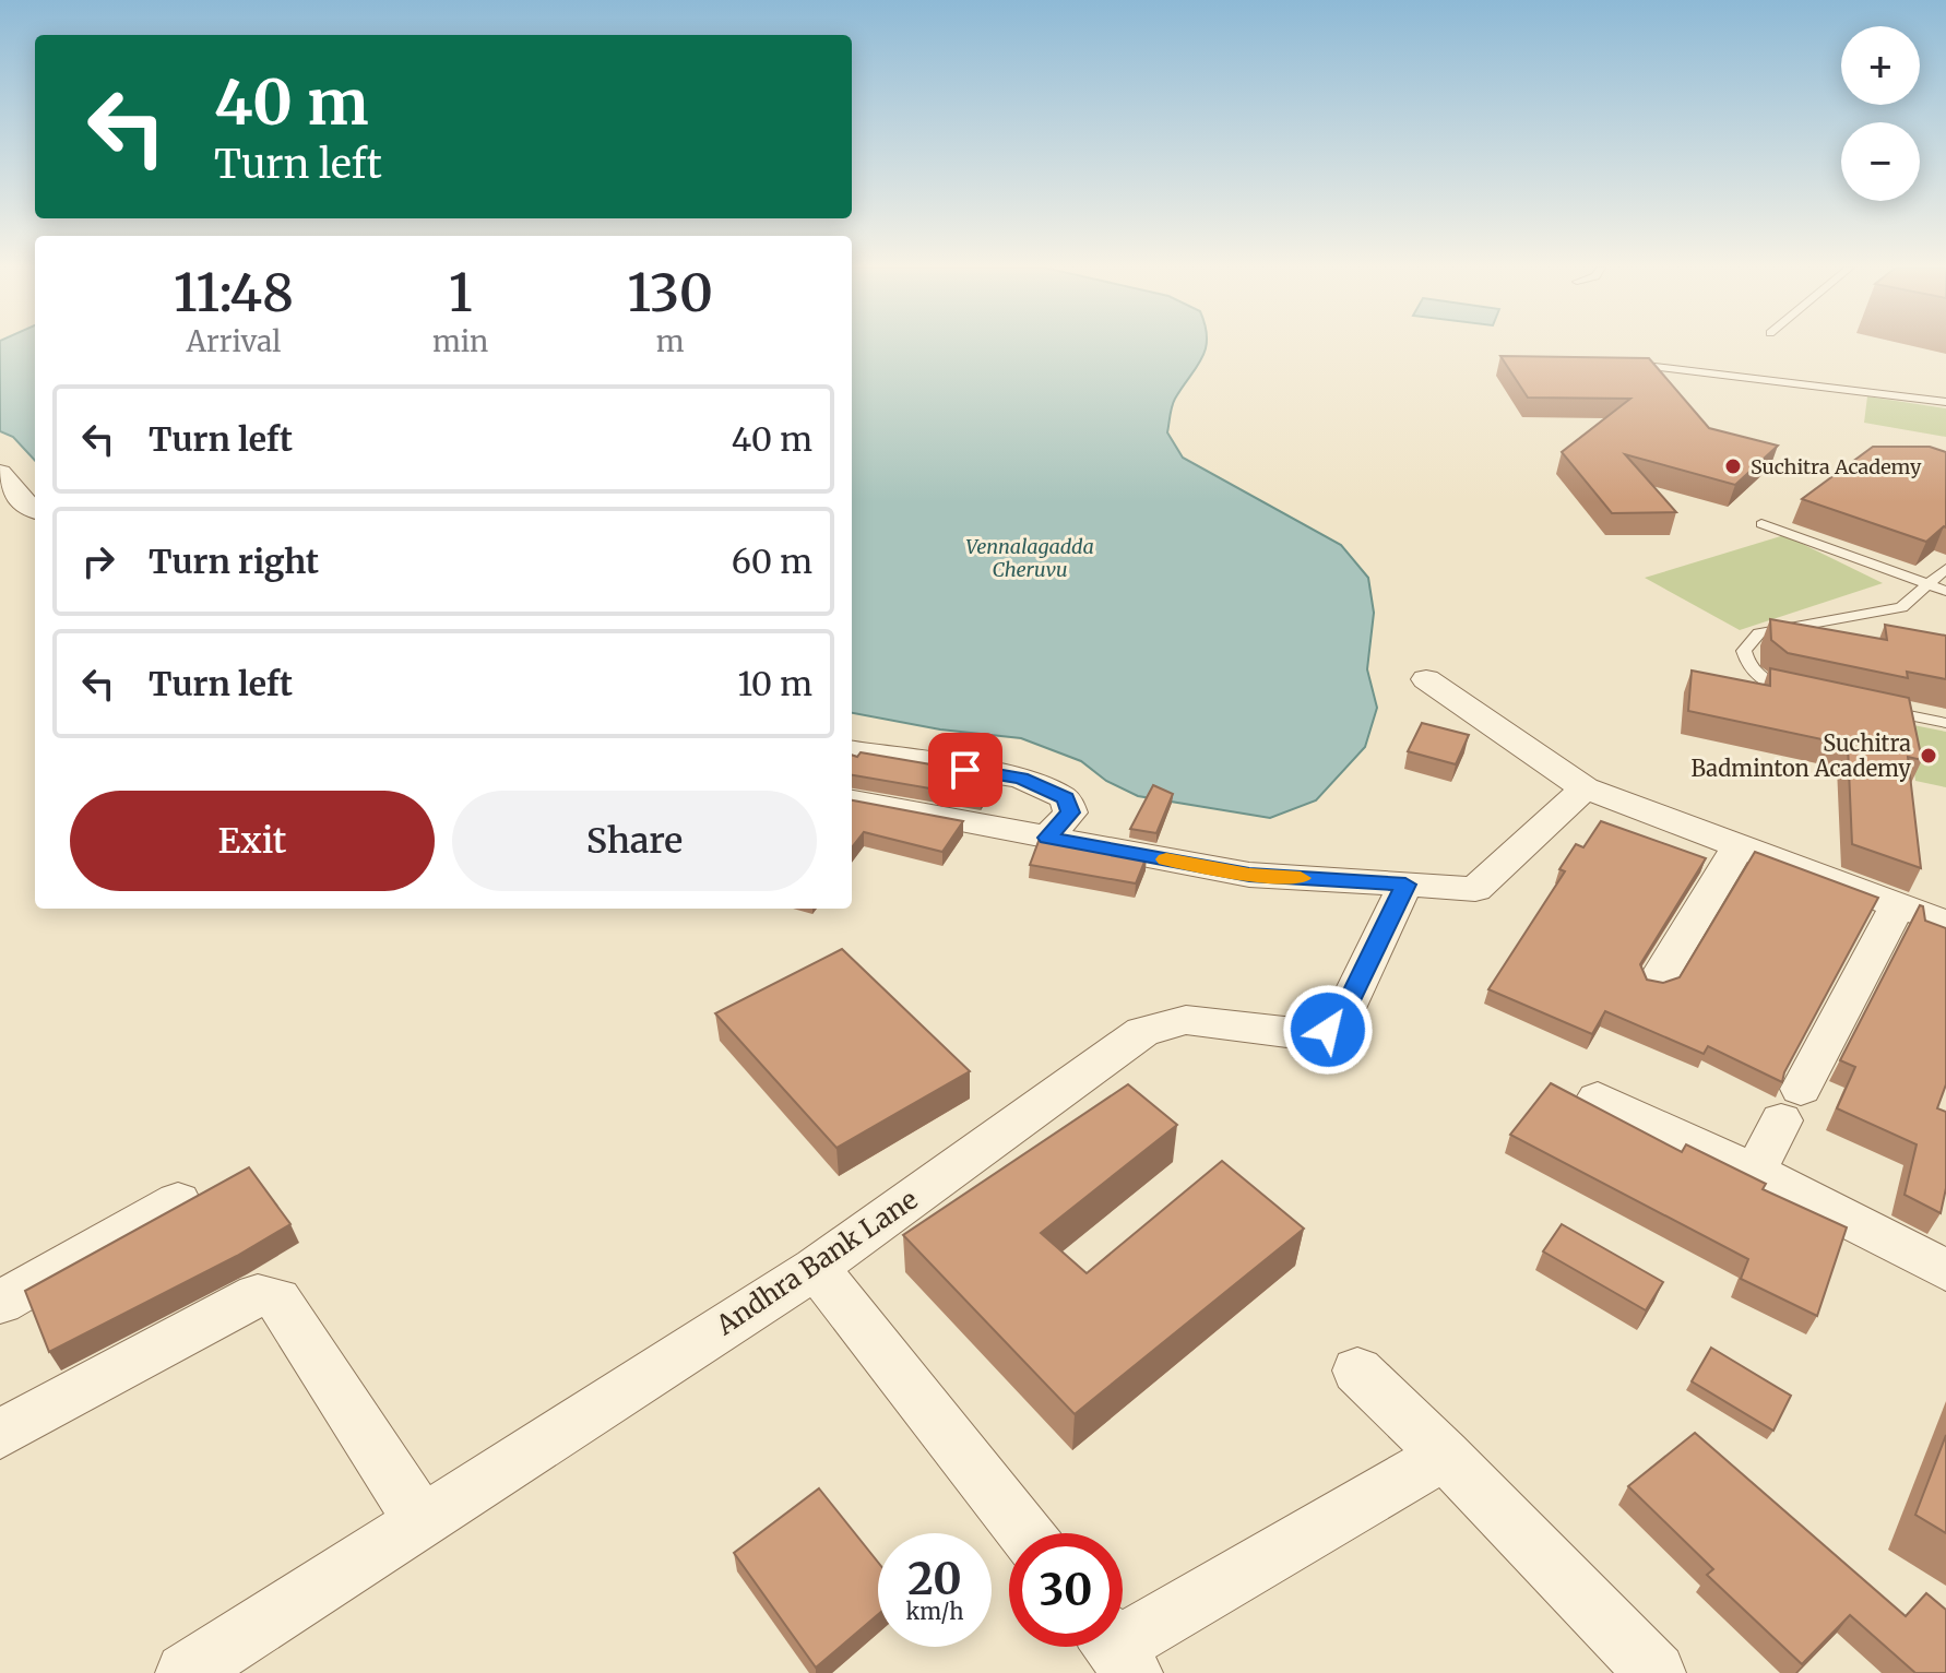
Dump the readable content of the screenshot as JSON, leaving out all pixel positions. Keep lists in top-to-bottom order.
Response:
{
  "streets": {
    "street": ["Andhra Bank Lane"]
  },
  "water": ["Vennalagadda Cheruvu"],
  "places": ["Suchitra Academy", "Suchitra Badminton Academy"],
  "page": {
    "map_buttons": ["+", "−"],
    "turn": ["40 m", "Turn left"],
    "eta": [
      "11:48",
      "Arrival",
      "1",
      "min",
      "130",
      "m"
    ],
    "list": [
      {
        "name": "Turn left",
        "value": "40 m"
      },
      {
        "name": "Turn right",
        "value": "60 m"
      },
      {
        "name": "Turn left",
        "value": "10 m"
      }
    ],
    "buttons": ["Exit", "Share"],
    "speed": "20 km/h",
    "limit": "30"
  }
}
